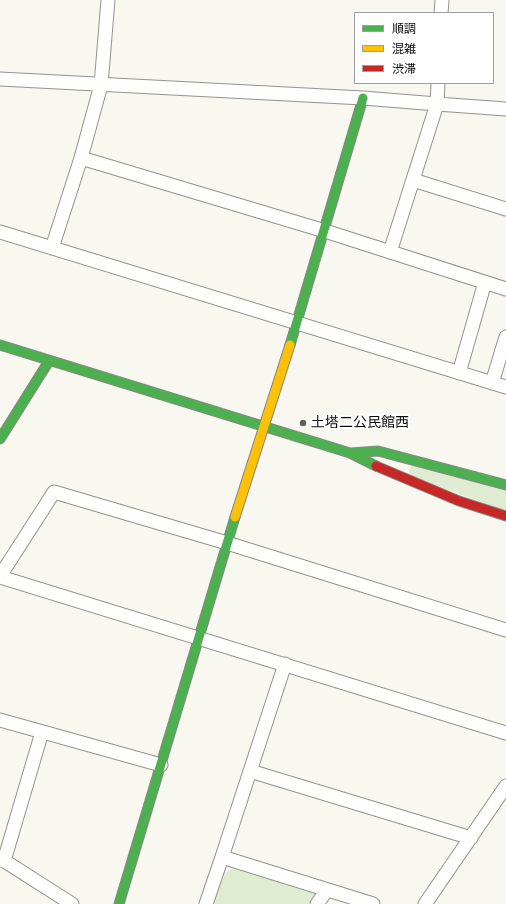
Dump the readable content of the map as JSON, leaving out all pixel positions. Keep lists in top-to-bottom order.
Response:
{
  "places": ["土塔二公民館西"],
  "legend": ["順調", "混雑", "渋滞"]
}
